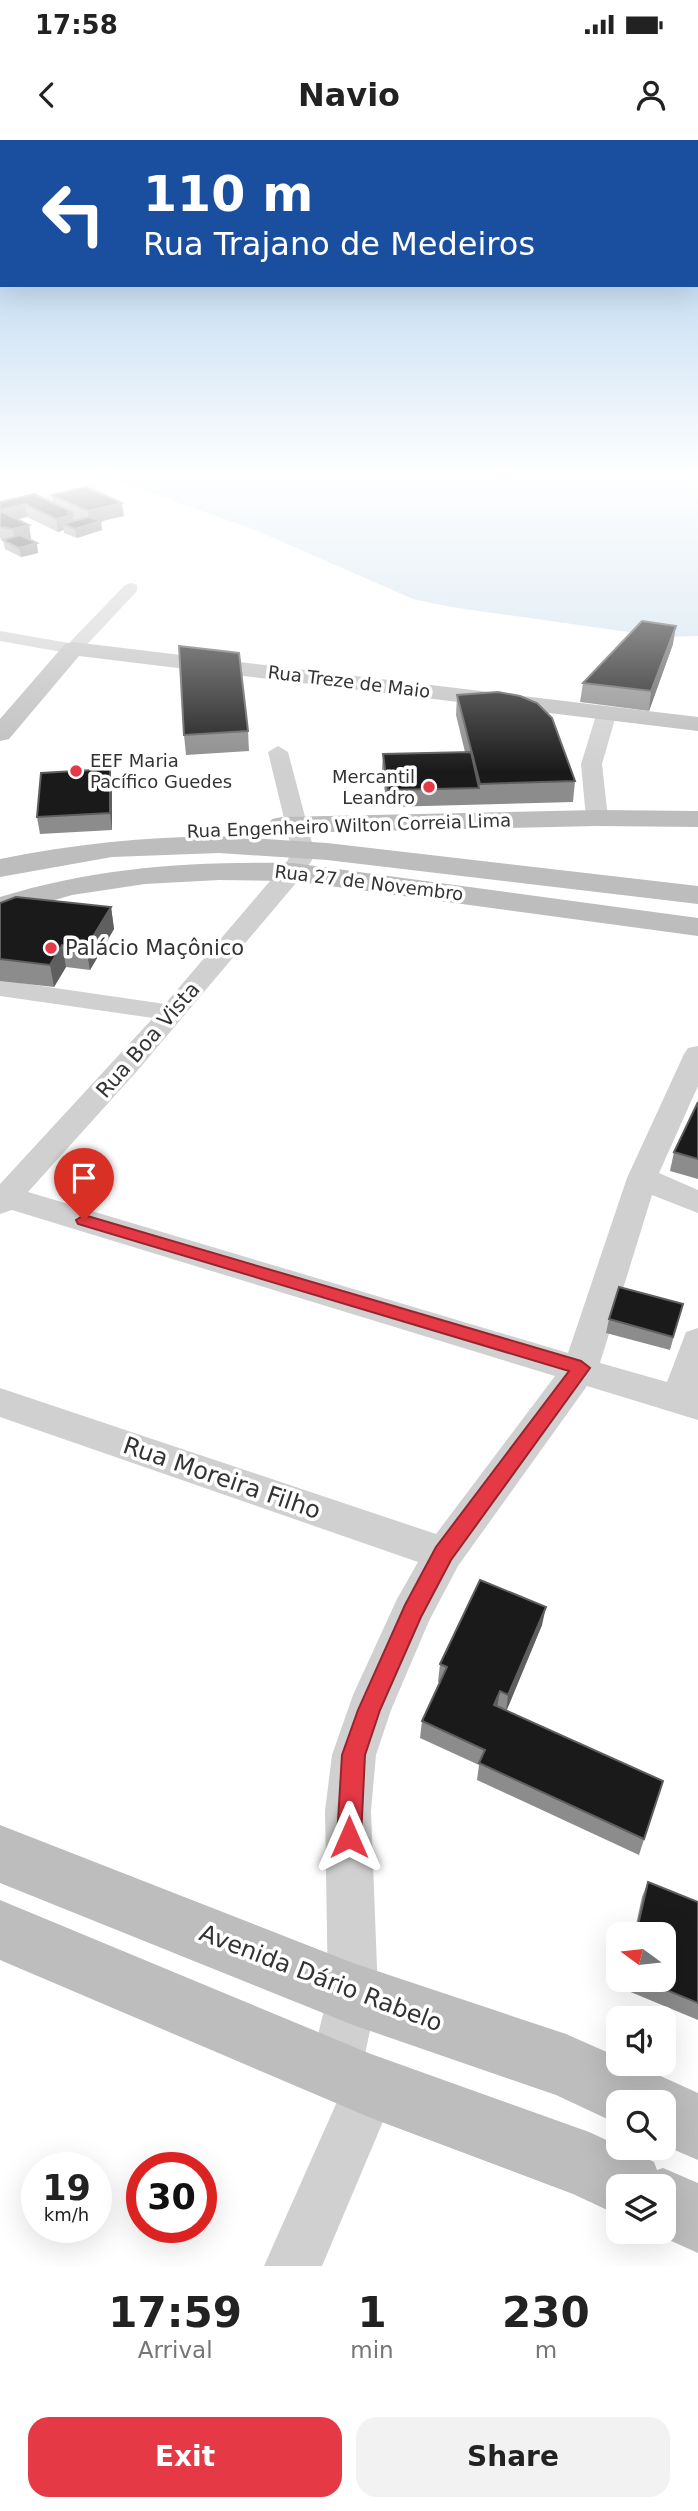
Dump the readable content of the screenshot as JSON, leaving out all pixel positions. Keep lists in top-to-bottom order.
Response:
{
  "streets": {
    "main road": [
      "Rua Treze de Maio",
      "Rua Engenheiro Wilton Correia Lima",
      "Rua 27 de Novembro",
      "Avenida Dário Rabelo"
    ],
    "street": ["Rua Boa Vista", "Rua Moreira Filho"]
  },
  "crossings": [
    ["Rua Engenheiro Wilton Correia Lima", "Rua 27 de Novembro"],
    ["Rua Engenheiro Wilton Correia Lima", "Rua Boa Vista"],
    ["Rua 27 de Novembro", "Rua Boa Vista"]
  ],
  "places": ["EEF Maria Pacífico Guedes", "Mercantil Leandro", "Palácio Maçônico"],
  "north": "left",
  "page": {
    "status": "17:58",
    "header": "Navio",
    "turn": ["110 m", "Rua Trajano de Medeiros"],
    "speed": "19 km/h",
    "limit": "30",
    "eta": [
      "17:59",
      "Arrival",
      "1",
      "min",
      "230",
      "m"
    ],
    "buttons": ["Exit", "Share"]
  }
}
